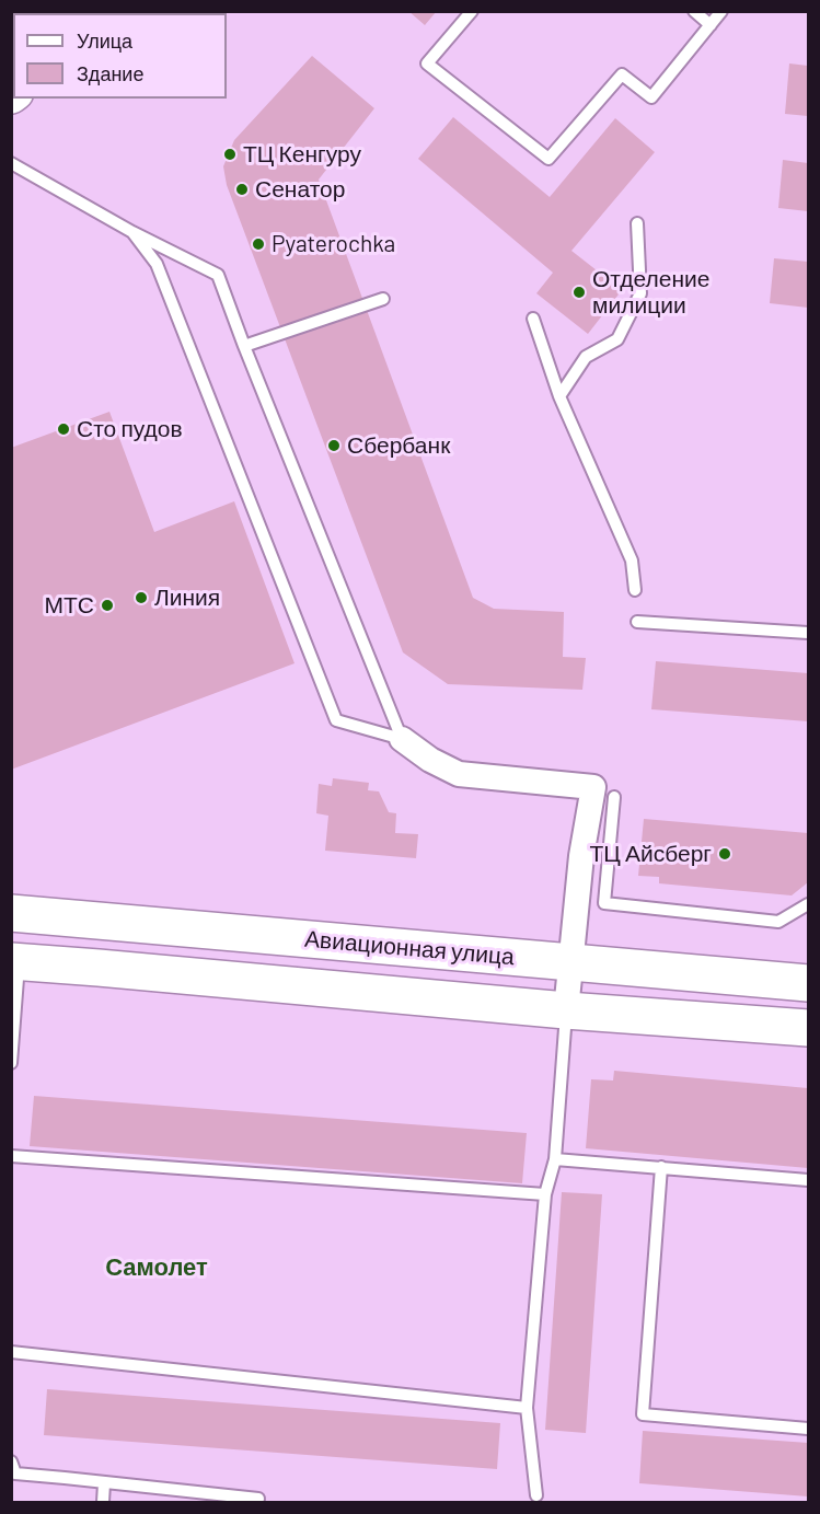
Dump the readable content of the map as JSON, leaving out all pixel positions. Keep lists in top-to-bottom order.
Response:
{
  "streets": {
    "main road": ["Авиационная улица"]
  },
  "districts": ["Самолет"],
  "places": [
    "ТЦ Кенгуру",
    "Сенатор",
    "Pyaterochka",
    "Отделение милиции",
    "Сто пудов",
    "Сбербанк",
    "Линия",
    "МТС",
    "ТЦ Айсберг"
  ],
  "legend": ["Улица", "Здание"]
}
